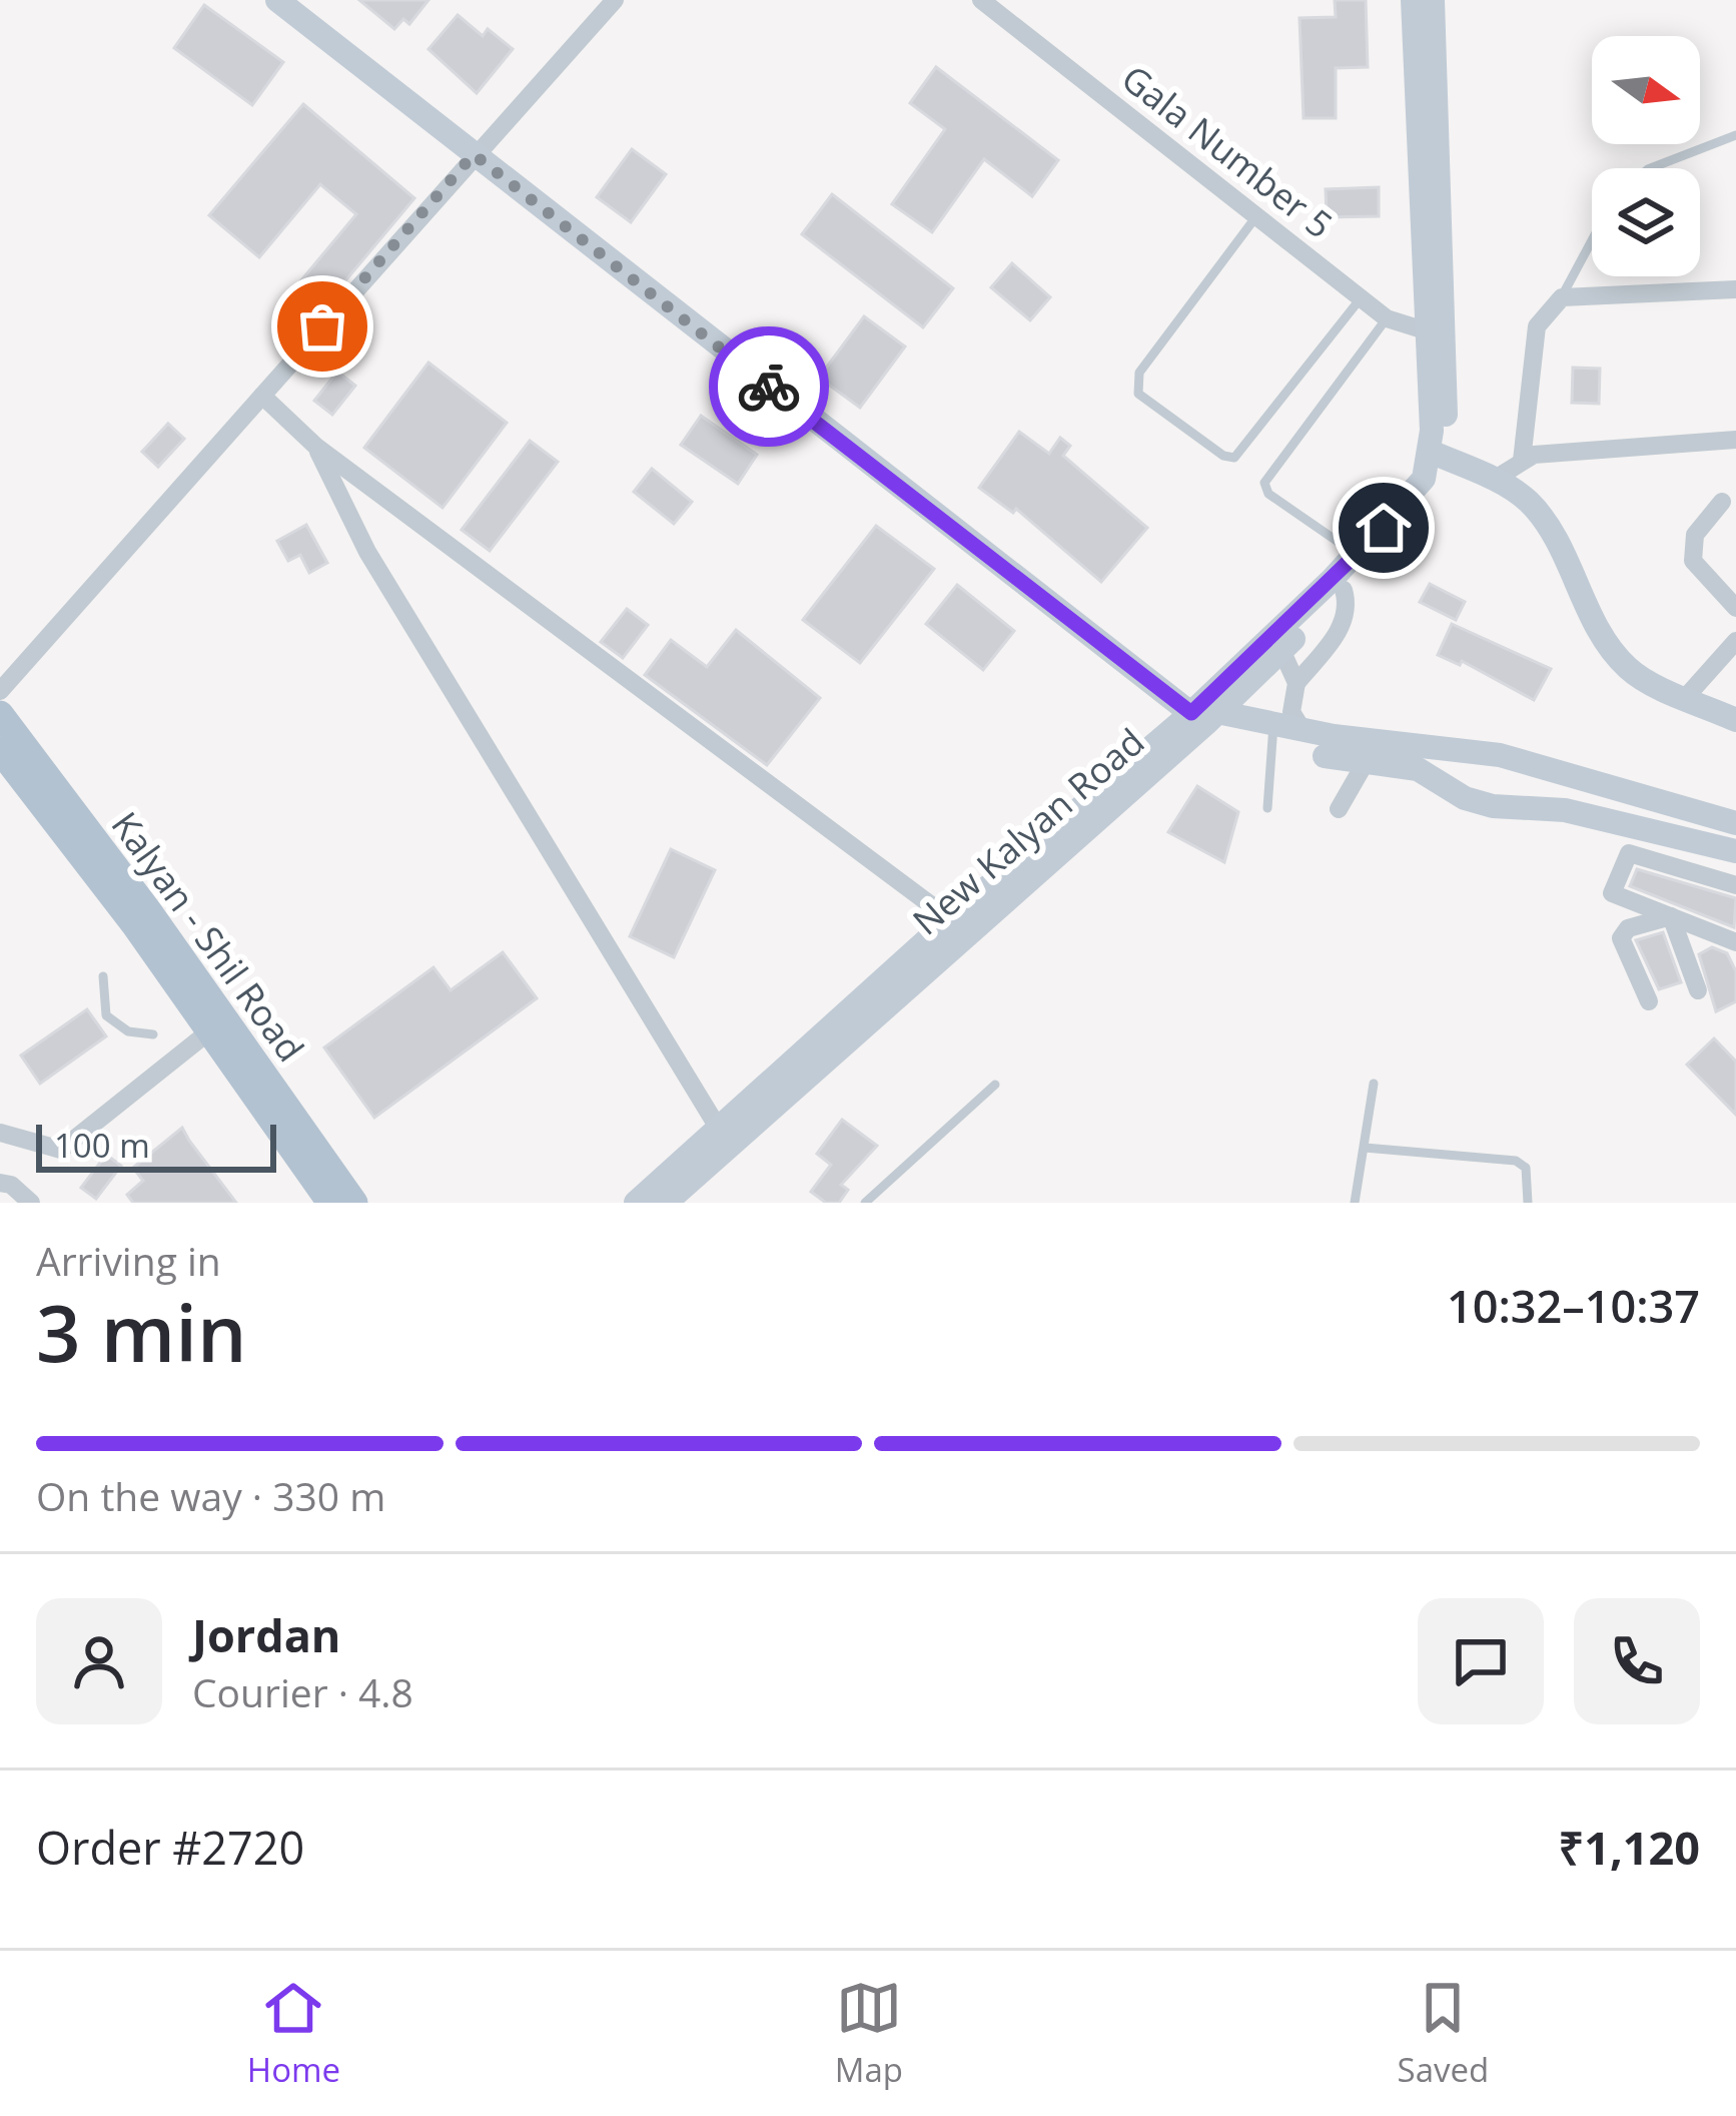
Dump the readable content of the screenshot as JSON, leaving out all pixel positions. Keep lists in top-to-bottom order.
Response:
{
  "streets": {
    "main road": ["Kalyan - Shil Road"],
    "street": ["Gala Number 5", "New Kalyan Road"]
  },
  "crossings": [
    ["Gala Number 5", "New Kalyan Road"]
  ],
  "scale_bar": "100 m",
  "north": "right",
  "page": {
    "scale": "100 m",
    "heading": ["3 min", "Arriving in", "10:32–10:37"],
    "panel": [
      "Jordan",
      "Courier · 4.8",
      "Order #2720",
      "₹1,120"
    ],
    "bar": "On the way · 330 m",
    "tabs": ["Home", "Map", "Saved"]
  }
}
